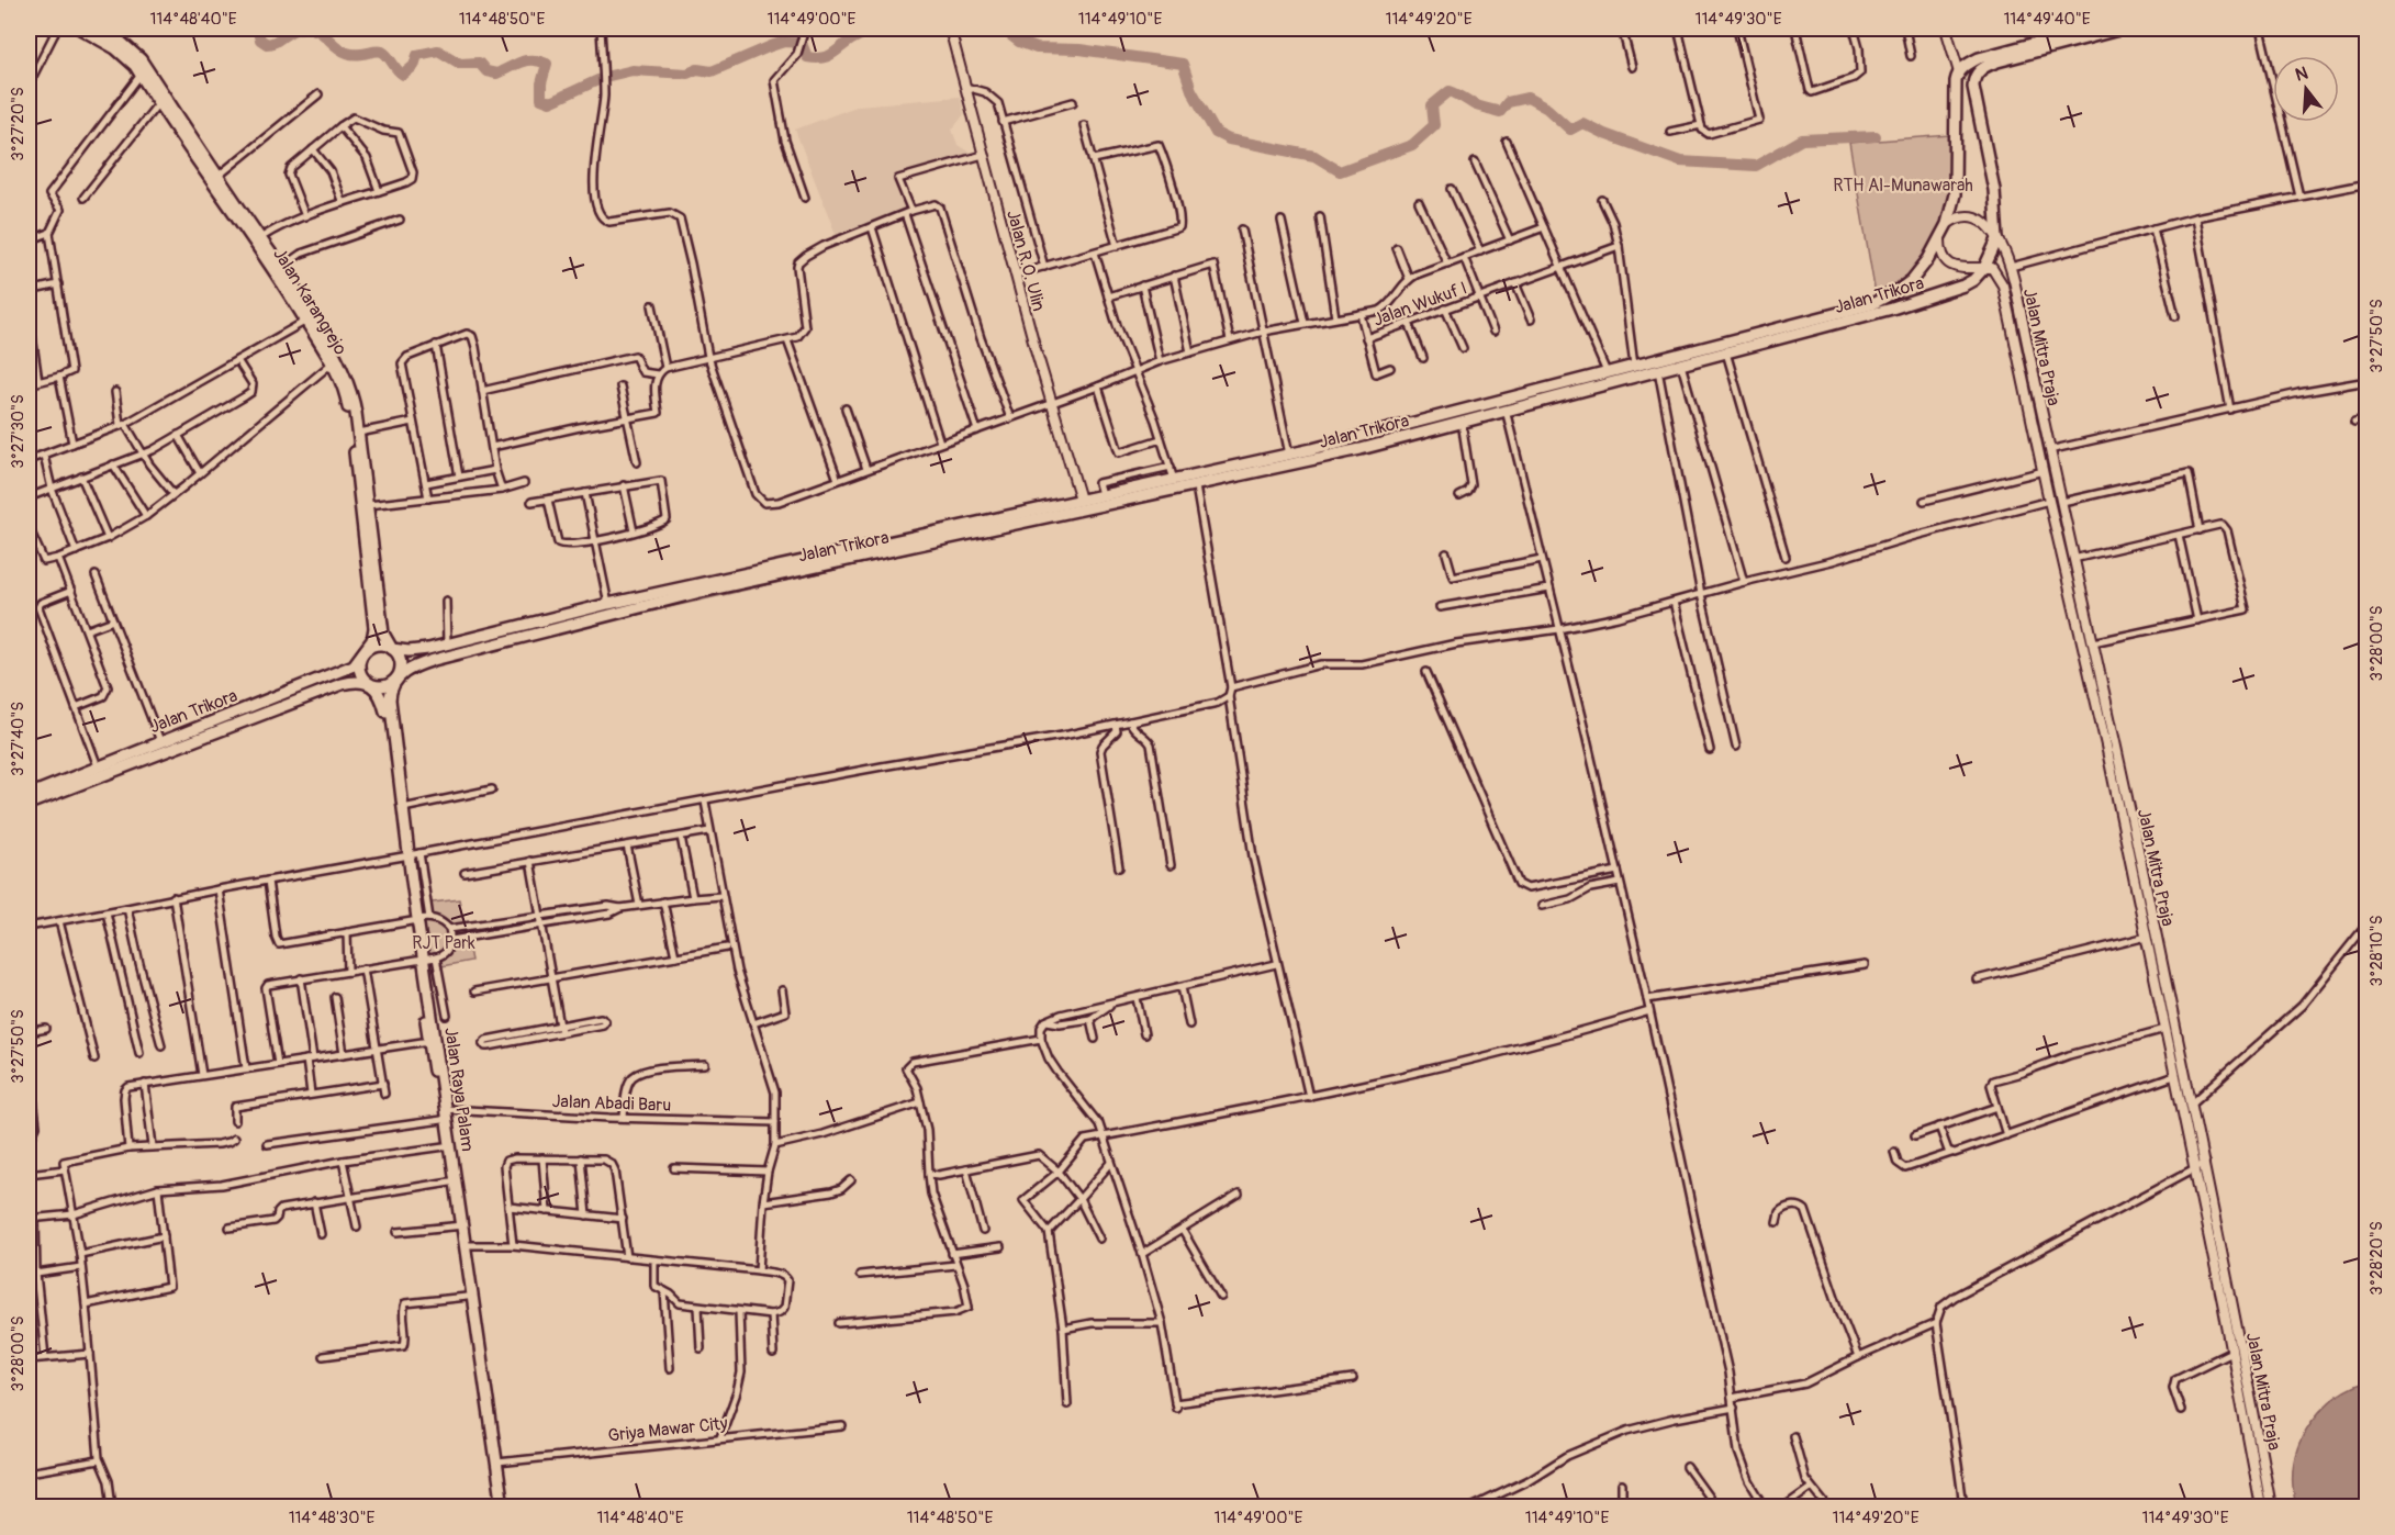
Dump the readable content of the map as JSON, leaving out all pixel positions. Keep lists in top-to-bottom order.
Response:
{
  "streets": {
    "main road": ["Jalan Trikora", "Jalan Karangrejo", "Jalan Raya Palam"],
    "street": [
      "Jalan R.O. Ulin",
      "Jalan Wukuf I",
      "Jalan Mitra Praja",
      "Jalan Abadi Baru",
      "Griya Mawar City"
    ]
  },
  "crossings": [
    ["Jalan R.O. Ulin", "Jalan Trikora"],
    ["Jalan Trikora", "Jalan Karangrejo"],
    ["Jalan Trikora", "Jalan Mitra Praja"],
    ["Jalan Trikora", "Jalan Raya Palam"],
    ["Jalan Karangrejo", "Jalan Raya Palam"],
    ["Jalan Raya Palam", "Jalan Abadi Baru"],
    ["Jalan Raya Palam", "Griya Mawar City"]
  ],
  "parks": ["RTH Al-Munawarah", "RJT Park"],
  "north": "top",
  "coordinates": [
    "114°48'40\"E",
    "114°48'50\"E",
    "114°49'00\"E",
    "114°49'10\"E",
    "114°49'20\"E",
    "114°49'30\"E",
    "114°49'40\"E",
    "3°27'20\"S",
    "3°27'50\"S",
    "3°27'30\"S",
    "3°28'00\"S",
    "3°27'40\"S",
    "3°28'10\"S",
    "3°28'20\"S",
    "114°48'30\"E"
  ]
}
